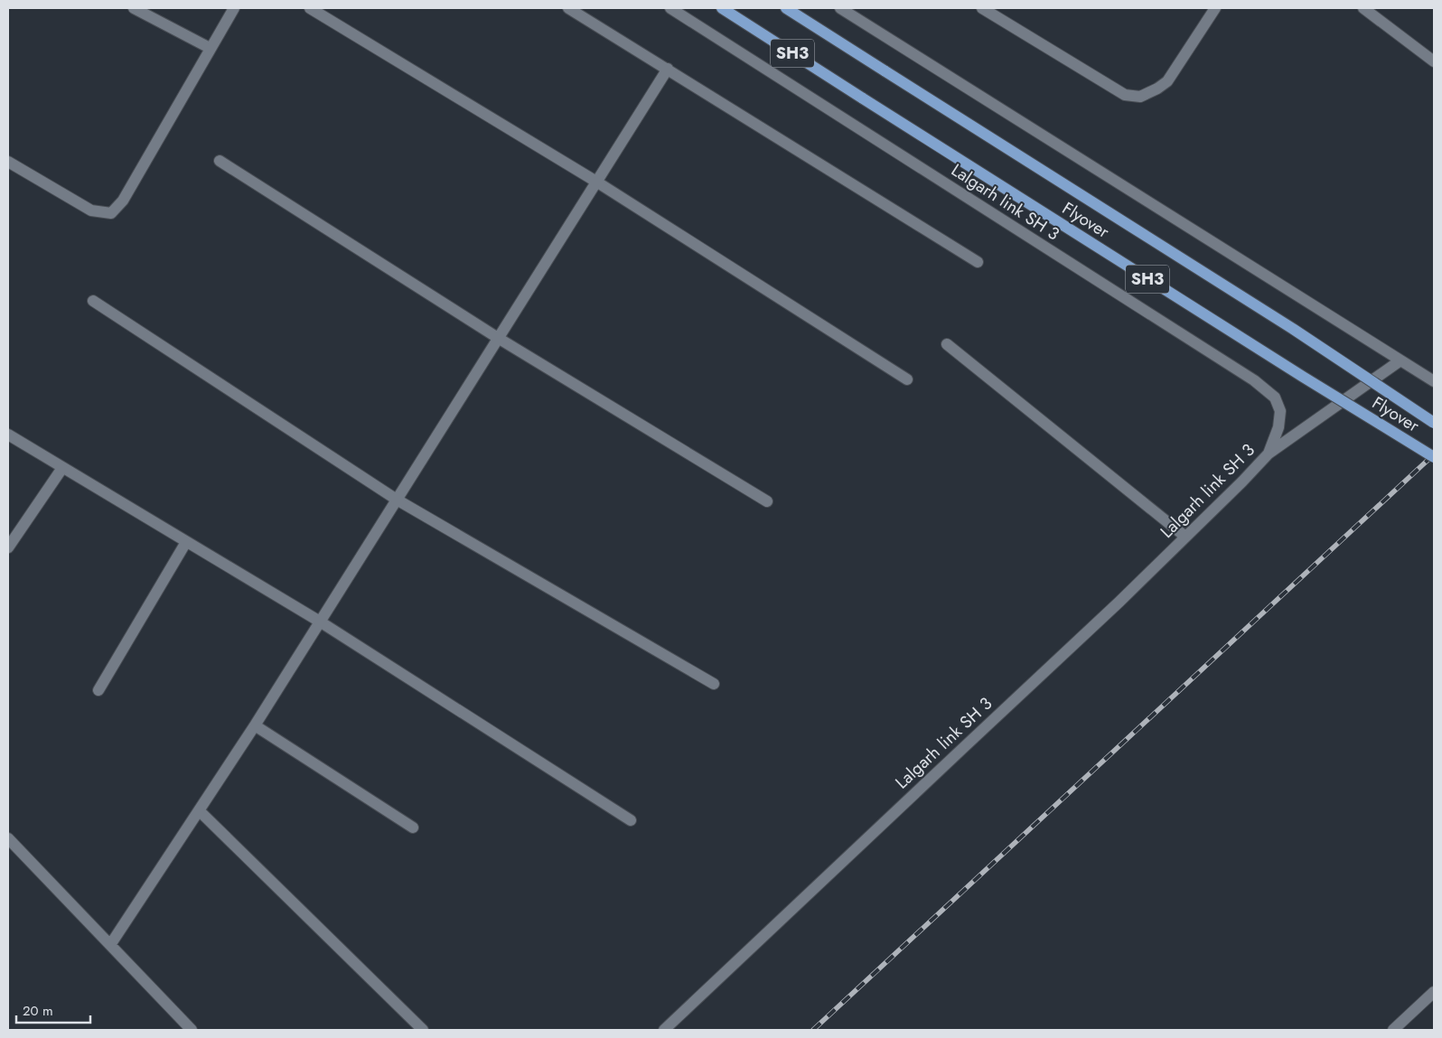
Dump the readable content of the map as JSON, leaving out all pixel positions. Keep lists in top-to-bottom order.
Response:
{
  "streets": {
    "main road": ["SH3", "Flyover"],
    "street": ["Lalgarh link SH 3"]
  },
  "scale_bar": "20 m"
}
